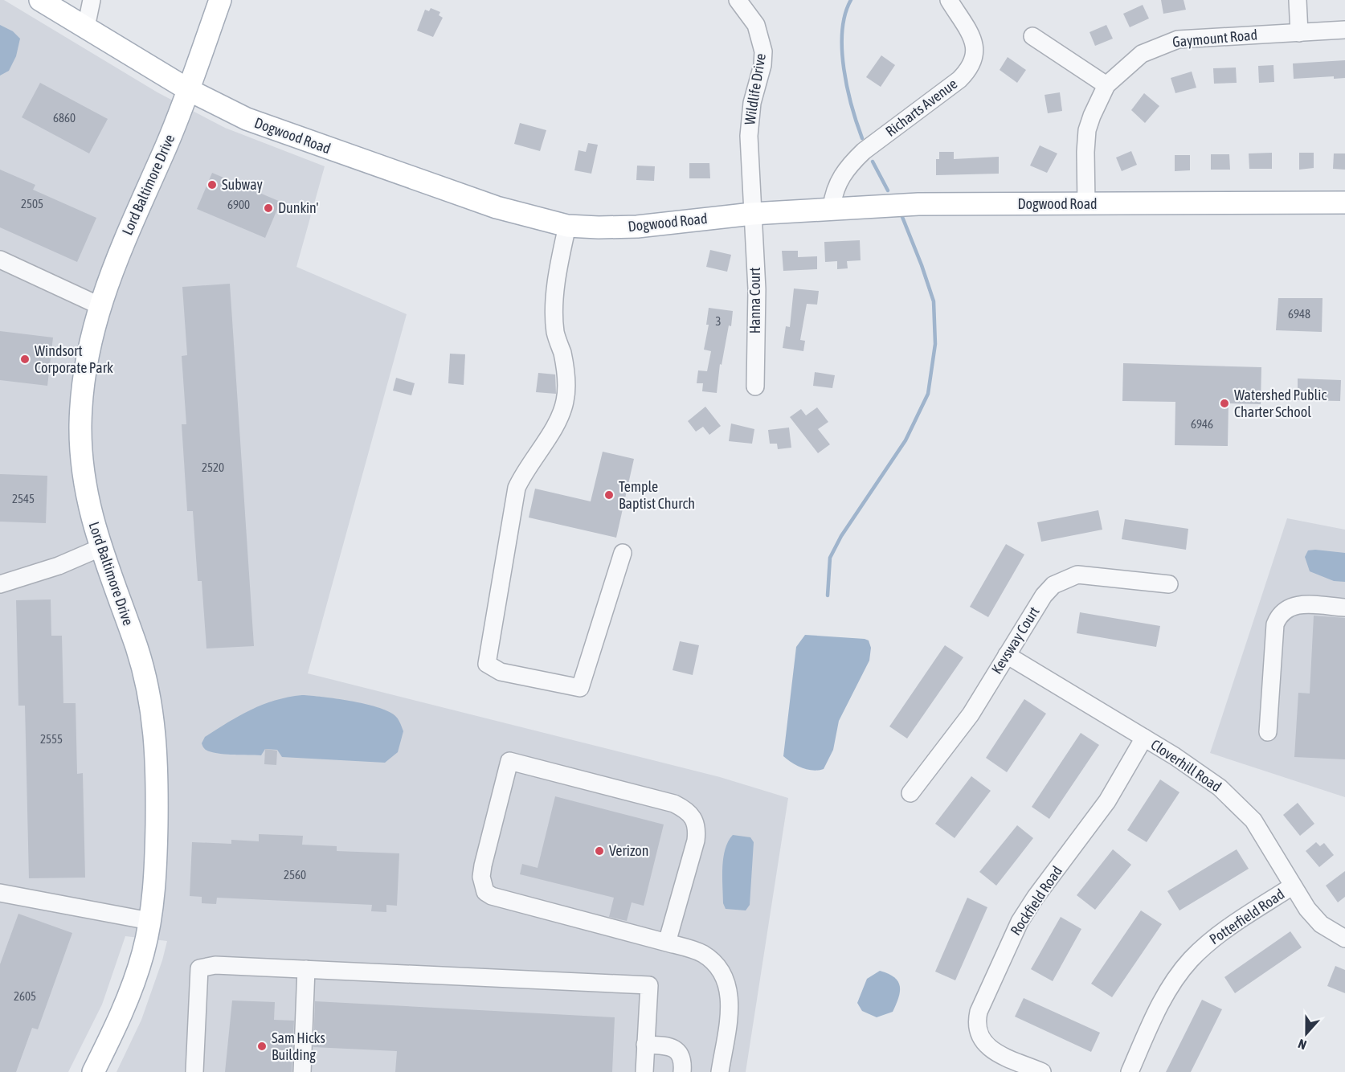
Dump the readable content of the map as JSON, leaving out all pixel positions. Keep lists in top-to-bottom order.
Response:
{
  "streets": {
    "main road": ["Dogwood Road", "Lord Baltimore Drive"],
    "street": [
      "Gaymount Road",
      "Wildlife Drive",
      "Richarts Avenue",
      "Hanna Court",
      "Kevsway Court",
      "Cloverhill Road",
      "Rockfield Road",
      "Potterfield Road"
    ]
  },
  "crossings": [
    ["Gaymount Road", "Dogwood Road"],
    ["Wildlife Drive", "Dogwood Road"],
    ["Wildlife Drive", "Hanna Court"],
    ["Richarts Avenue", "Dogwood Road"],
    ["Dogwood Road", "Lord Baltimore Drive"],
    ["Dogwood Road", "Hanna Court"],
    ["Kevsway Court", "Cloverhill Road"],
    ["Cloverhill Road", "Rockfield Road"],
    ["Cloverhill Road", "Potterfield Road"]
  ],
  "places": [
    "Subway",
    "Dunkin'",
    "Windsort Corporate Park",
    "Watershed Public Charter School",
    "Temple Baptist Church",
    "Verizon",
    "Sam Hicks Building"
  ],
  "house_numbers": [
    "6860",
    "2505",
    "6900",
    "6948",
    "3",
    "6946",
    "2520",
    "2545",
    "2555",
    "2560",
    "2605"
  ],
  "north": "bottom"
}
